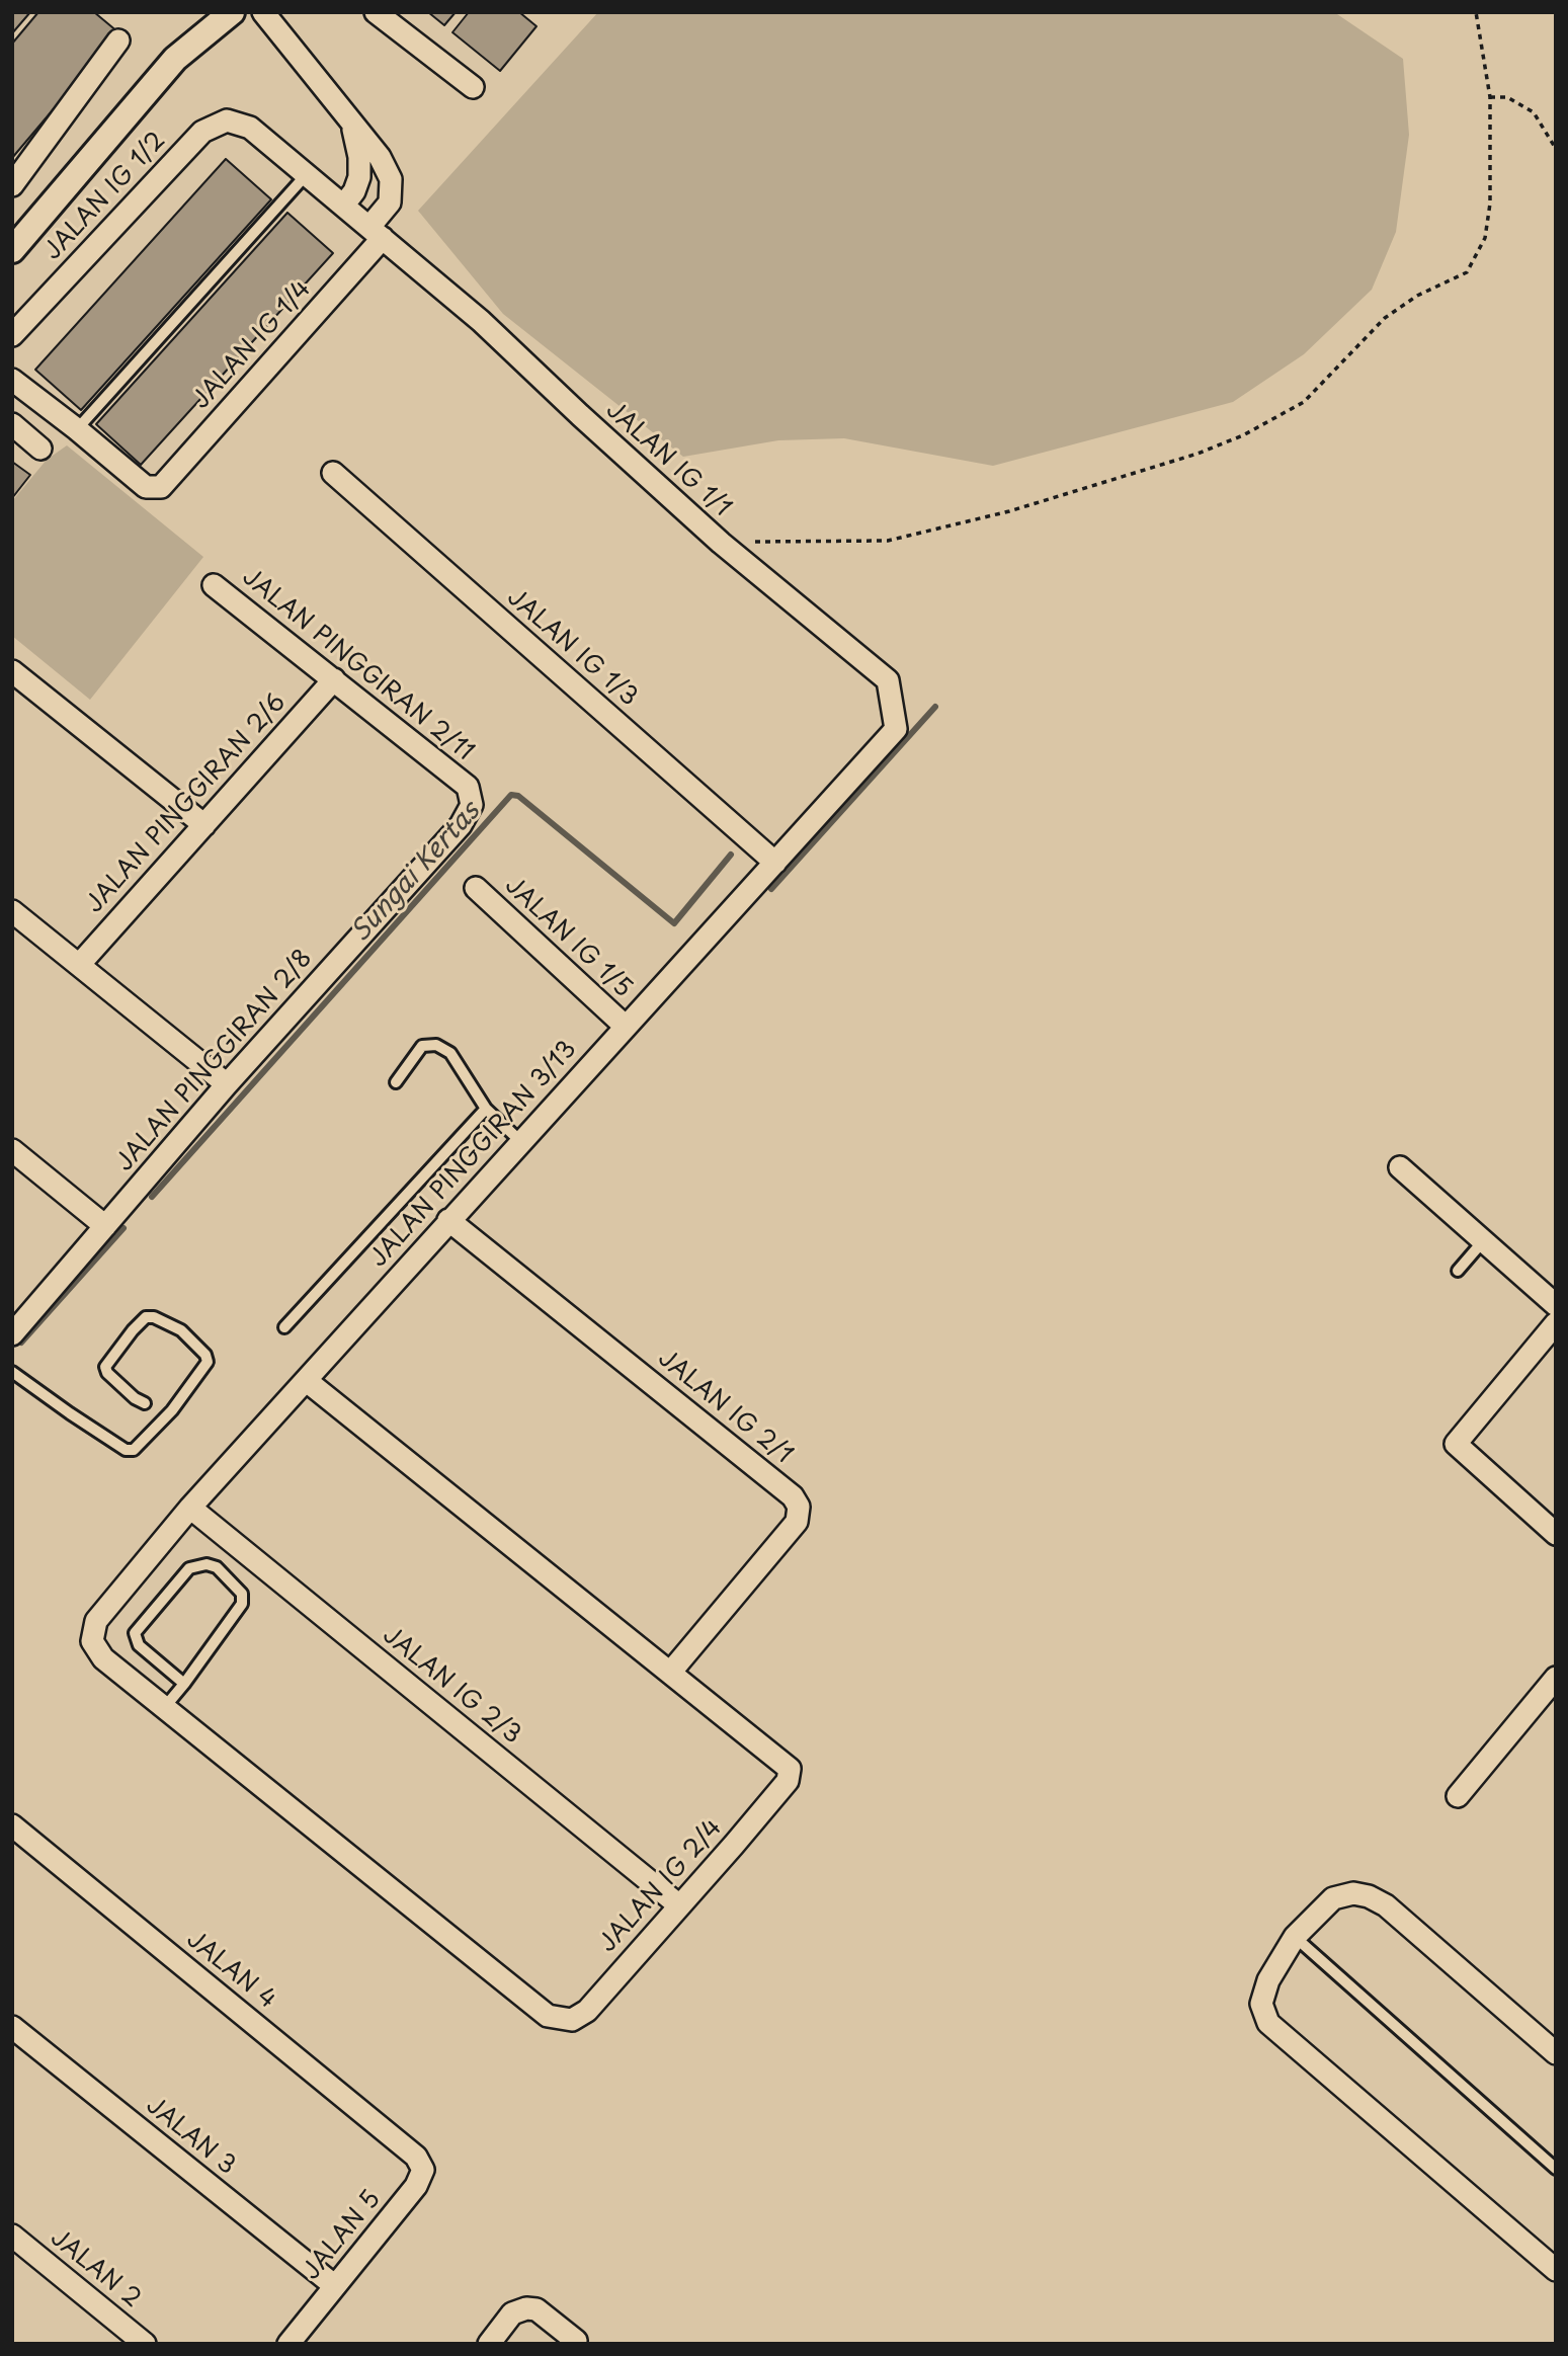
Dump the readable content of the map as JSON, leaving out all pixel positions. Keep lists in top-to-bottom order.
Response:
{
  "streets": {
    "street": [
      "JALAN IG 1/2",
      "JALAN IG 1/4",
      "JALAN IG 1/1",
      "JALAN IG 1/3",
      "JALAN PINGGIRAN 2/11",
      "JALAN PINGGIRAN 2/6",
      "JALAN IG 1/5",
      "JALAN PINGGIRAN 2/8",
      "JALAN PINGGIRAN 3/13",
      "JALAN IG 2/1",
      "JALAN IG 2/3",
      "JALAN IG 2/4",
      "JALAN 4",
      "JALAN 3",
      "JALAN 5",
      "JALAN 2"
    ]
  },
  "crossings": [
    ["JALAN IG 1/2", "JALAN IG 1/1"],
    ["JALAN IG 1/4", "JALAN IG 1/1"],
    ["JALAN IG 1/1", "JALAN PINGGIRAN 3/13"],
    ["JALAN IG 1/3", "JALAN PINGGIRAN 3/13"],
    ["JALAN PINGGIRAN 2/11", "JALAN PINGGIRAN 2/6"],
    ["JALAN PINGGIRAN 2/11", "JALAN PINGGIRAN 2/8"],
    ["JALAN IG 1/5", "JALAN PINGGIRAN 3/13"],
    ["JALAN PINGGIRAN 3/13", "JALAN IG 2/1"],
    ["JALAN PINGGIRAN 3/13", "JALAN IG 2/3"],
    ["JALAN PINGGIRAN 3/13", "JALAN IG 2/4"],
    ["JALAN IG 2/1", "JALAN IG 2/4"],
    ["JALAN IG 2/3", "JALAN IG 2/4"],
    ["JALAN 4", "JALAN 5"],
    ["JALAN 3", "JALAN 5"]
  ],
  "water": ["Sungai Kertas"]
}
